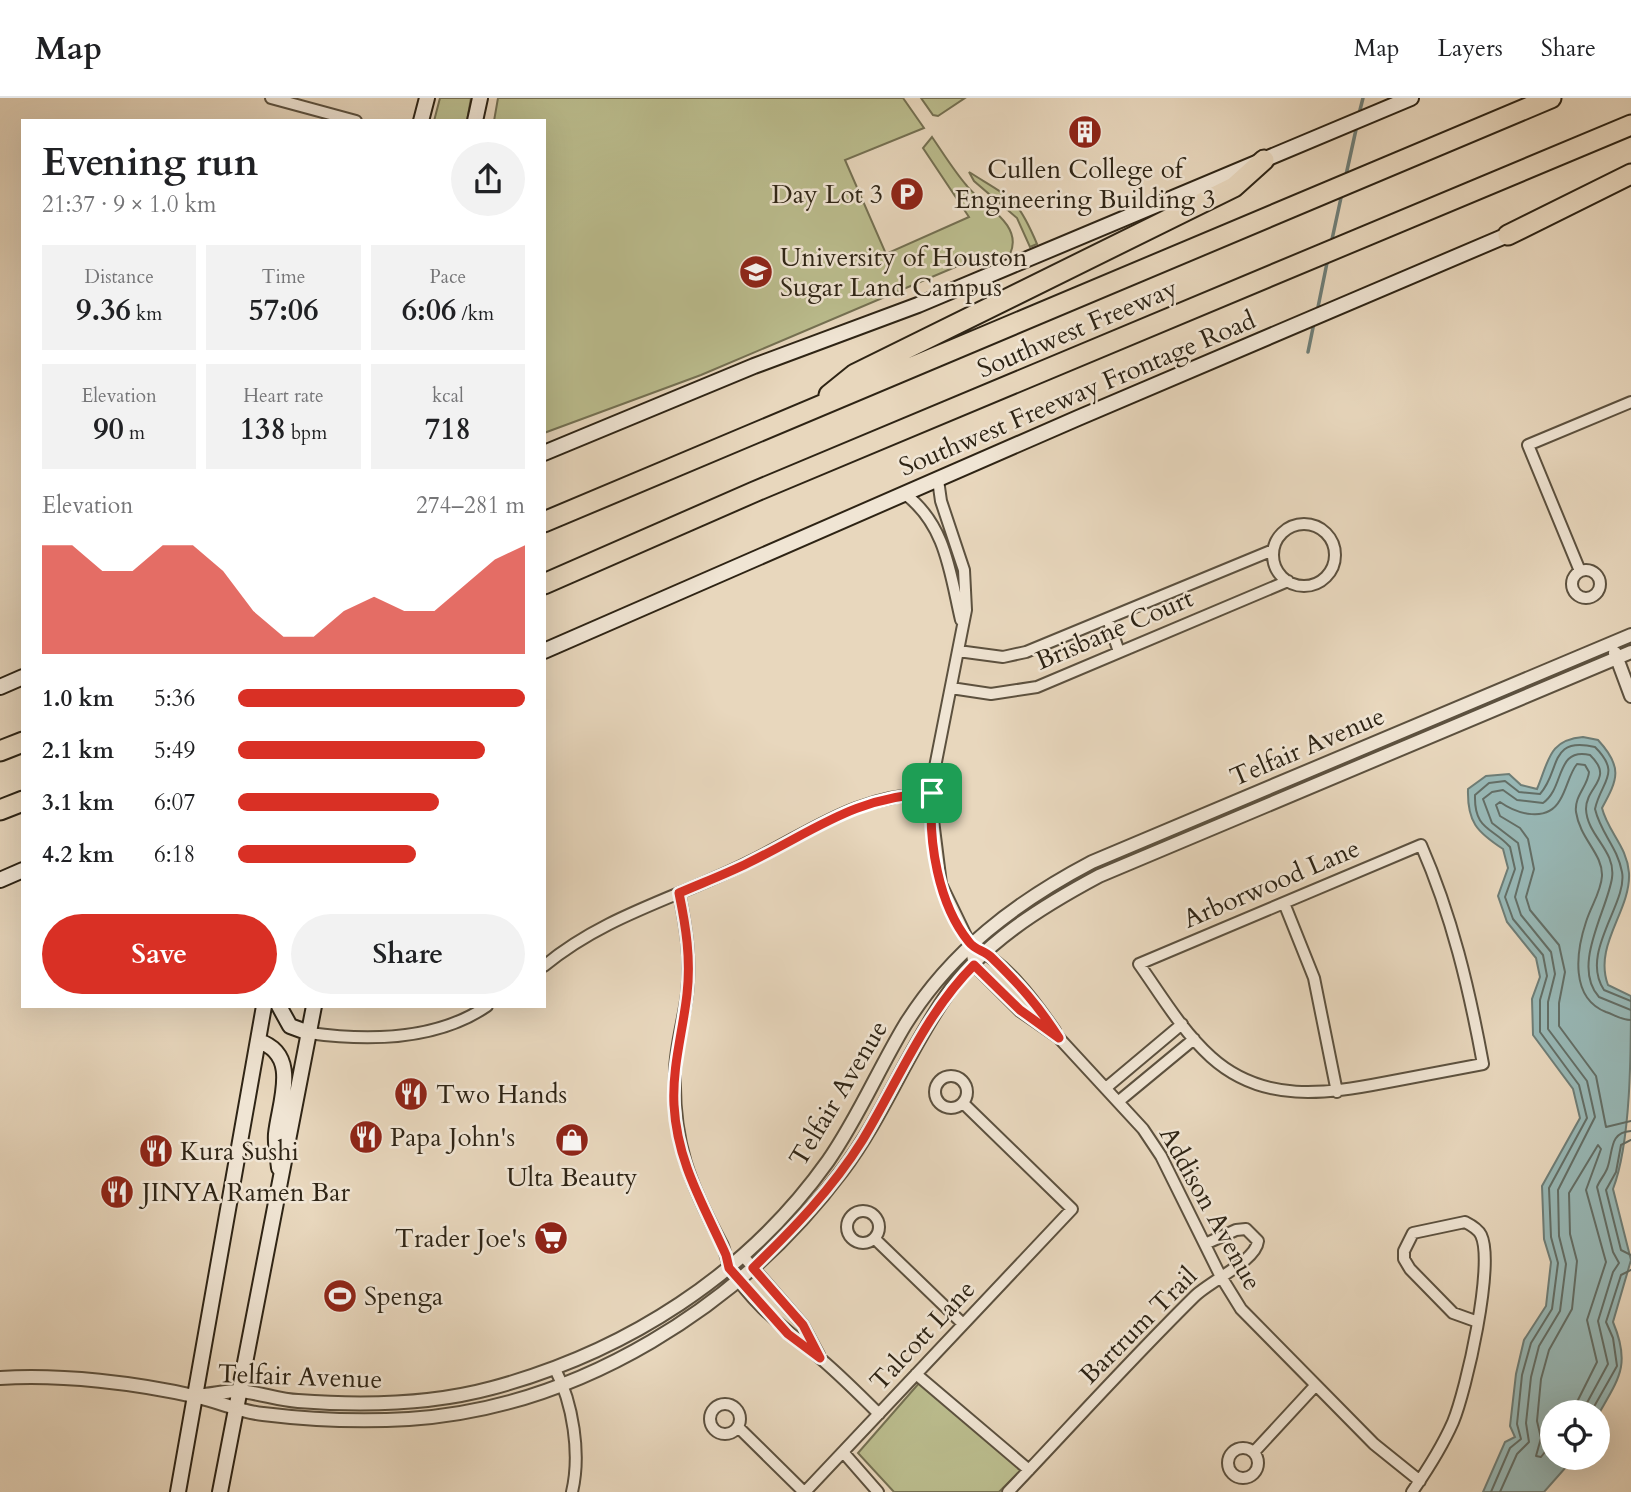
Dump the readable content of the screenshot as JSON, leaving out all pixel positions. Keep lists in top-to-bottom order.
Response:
{
  "streets": {
    "highway": ["Southwest Freeway"],
    "main road": ["Southwest Freeway Frontage Road"],
    "street": [
      "Brisbane Court",
      "Telfair Avenue",
      "Arborwood Lane",
      "Addison Avenue",
      "Bartrum Trail",
      "Talcott Lane"
    ]
  },
  "crossings": [
    ["Telfair Avenue", "Addison Avenue"],
    ["Addison Avenue", "Bartrum Trail"]
  ],
  "places": {
    "building": ["Cullen College of Engineering Building 3"],
    "parking": ["Day Lot 3"],
    "school or university": ["University of Houston Sugar Land Campus"],
    "restaurant": [
      "Two Hands",
      "Papa John's",
      "Kura Sushi",
      "JINYA Ramen Bar"
    ],
    "shop": ["Ulta Beauty"],
    "supermarket": ["Trader Joe's"],
    "sports": ["Spenga"]
  },
  "page": {
    "header": "Map",
    "nav": ["Map", "Layers", "Share"],
    "heading": ["Evening run", "21:37 · 9 × 1.0 km"],
    "stats": [
      ["Distance", "9.36 km"],
      ["Time", "57:06"],
      ["Pace", "6:06 /km"],
      ["Elevation", "90 m"],
      ["Heart rate", "138 bpm"],
      ["kcal", "718"]
    ],
    "chart": ["Elevation", "274–281 m"],
    "list": [
      {
        "name": "1.0 km",
        "note": "5:36"
      },
      {
        "name": "2.1 km",
        "note": "5:49"
      },
      {
        "name": "3.1 km",
        "note": "6:07"
      },
      {
        "name": "4.2 km",
        "note": "6:18"
      }
    ],
    "buttons": ["Save", "Share"]
  }
}
